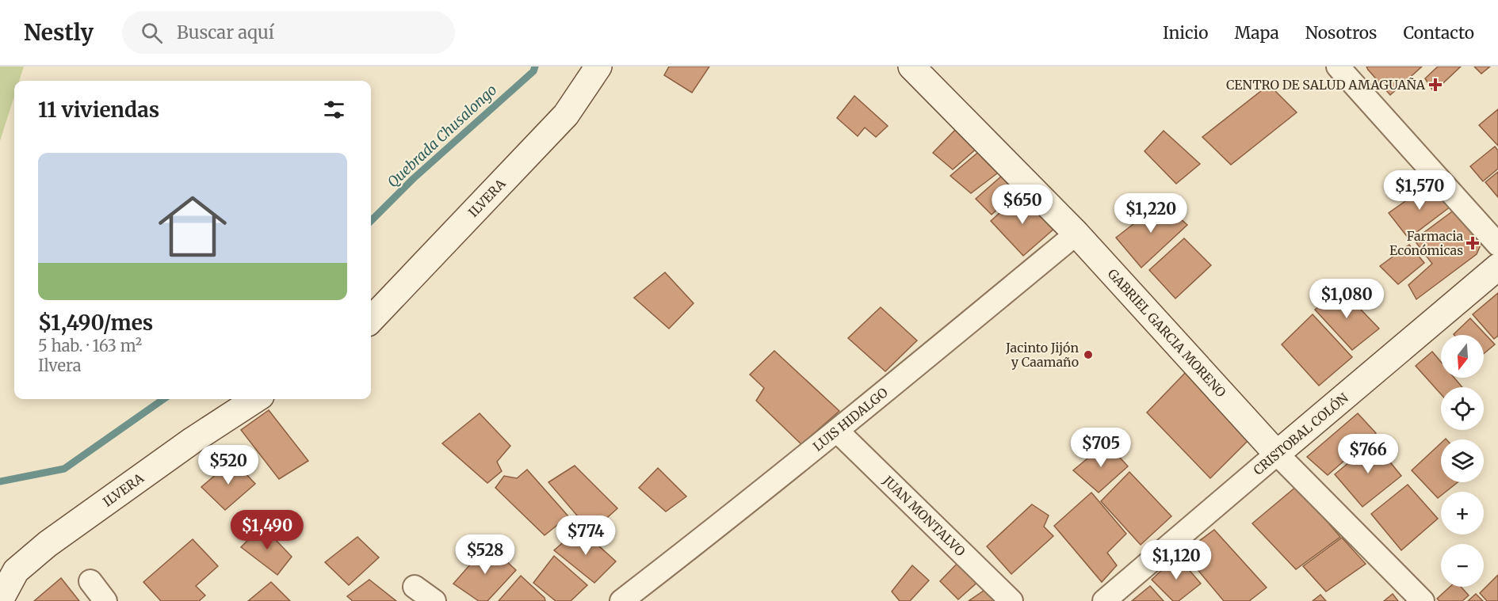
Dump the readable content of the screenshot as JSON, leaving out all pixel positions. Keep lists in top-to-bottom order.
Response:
{
  "streets": {
    "street": [
      "ILVERA",
      "GABRIEL GARCIA MORENO",
      "LUIS HIDALGO",
      "CRISTOBAL COLÓN",
      "JUAN MONTALVO"
    ]
  },
  "crossings": [
    ["GABRIEL GARCIA MORENO", "LUIS HIDALGO"],
    ["GABRIEL GARCIA MORENO", "CRISTOBAL COLÓN"],
    ["LUIS HIDALGO", "JUAN MONTALVO"]
  ],
  "water": ["Quebrada Chusalongo"],
  "places": {
    "health": ["CENTRO DE SALUD AMAGUAÑA", "Farmacia Económicas"],
    "other": ["Jacinto Jijón y Caamaño"]
  },
  "north": "bottom",
  "page": {
    "header": "Nestly",
    "search": "Buscar aquí",
    "nav": [
      "Inicio",
      "Mapa",
      "Nosotros",
      "Contacto"
    ],
    "heading": "11 viviendas",
    "list": [
      {
        "name": "$1,490/mes",
        "note": "5 hab. · 163 m² · Ilvera"
      }
    ],
    "price": [
      "$1,570",
      "$650",
      "$1,220",
      "$1,080",
      "$705",
      "$766",
      "$520",
      "$1,490",
      "$774",
      "$528",
      "$1,120"
    ],
    "map_buttons": ["+", "−"]
  }
}
